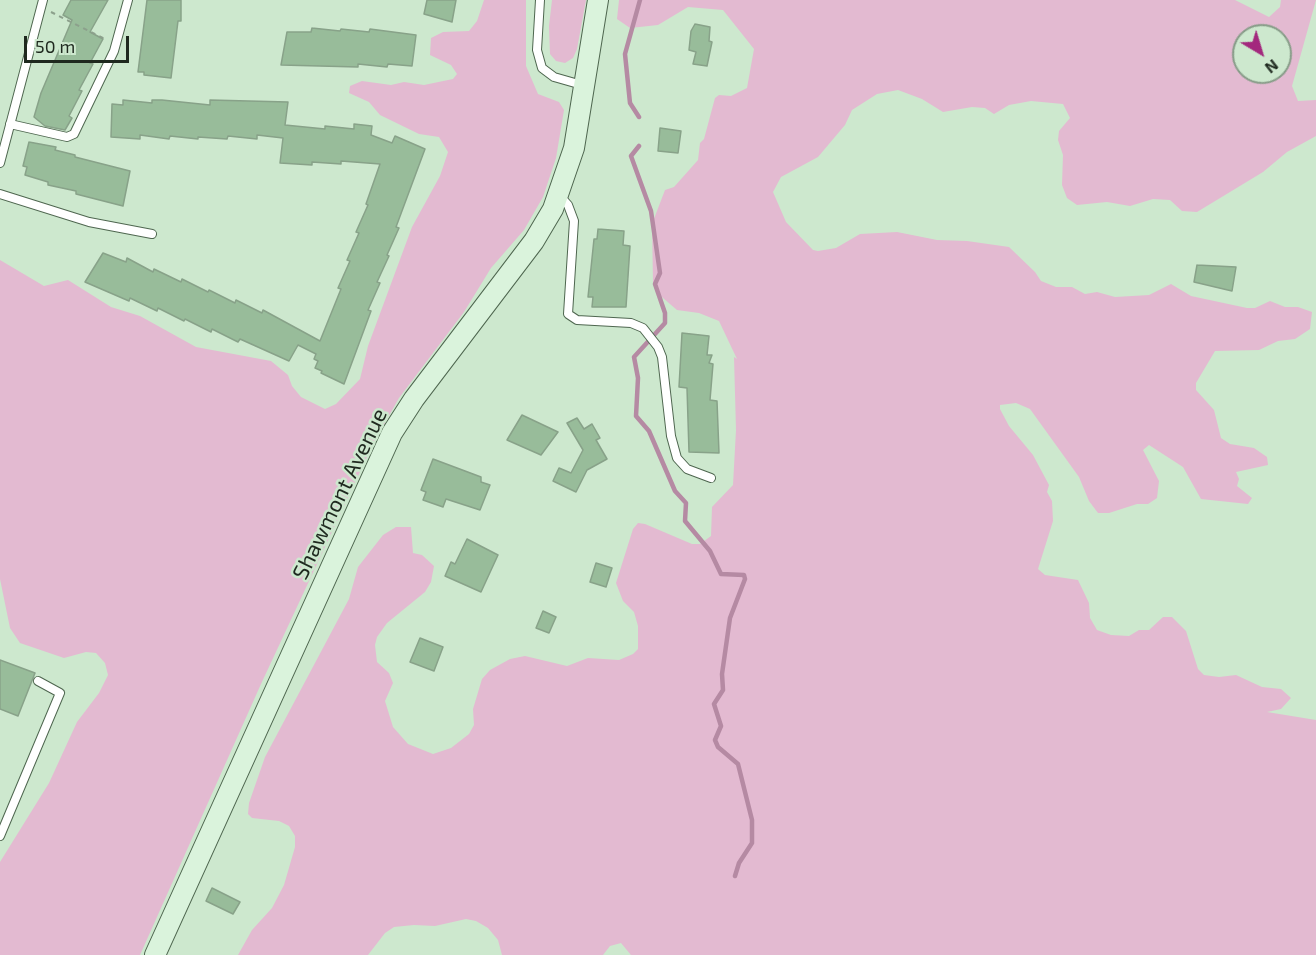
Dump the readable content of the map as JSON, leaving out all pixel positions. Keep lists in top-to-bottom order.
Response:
{
  "streets": {
    "main road": ["Shawmont Avenue"]
  },
  "scale_bar": "50 m",
  "north": "bottom right"
}
